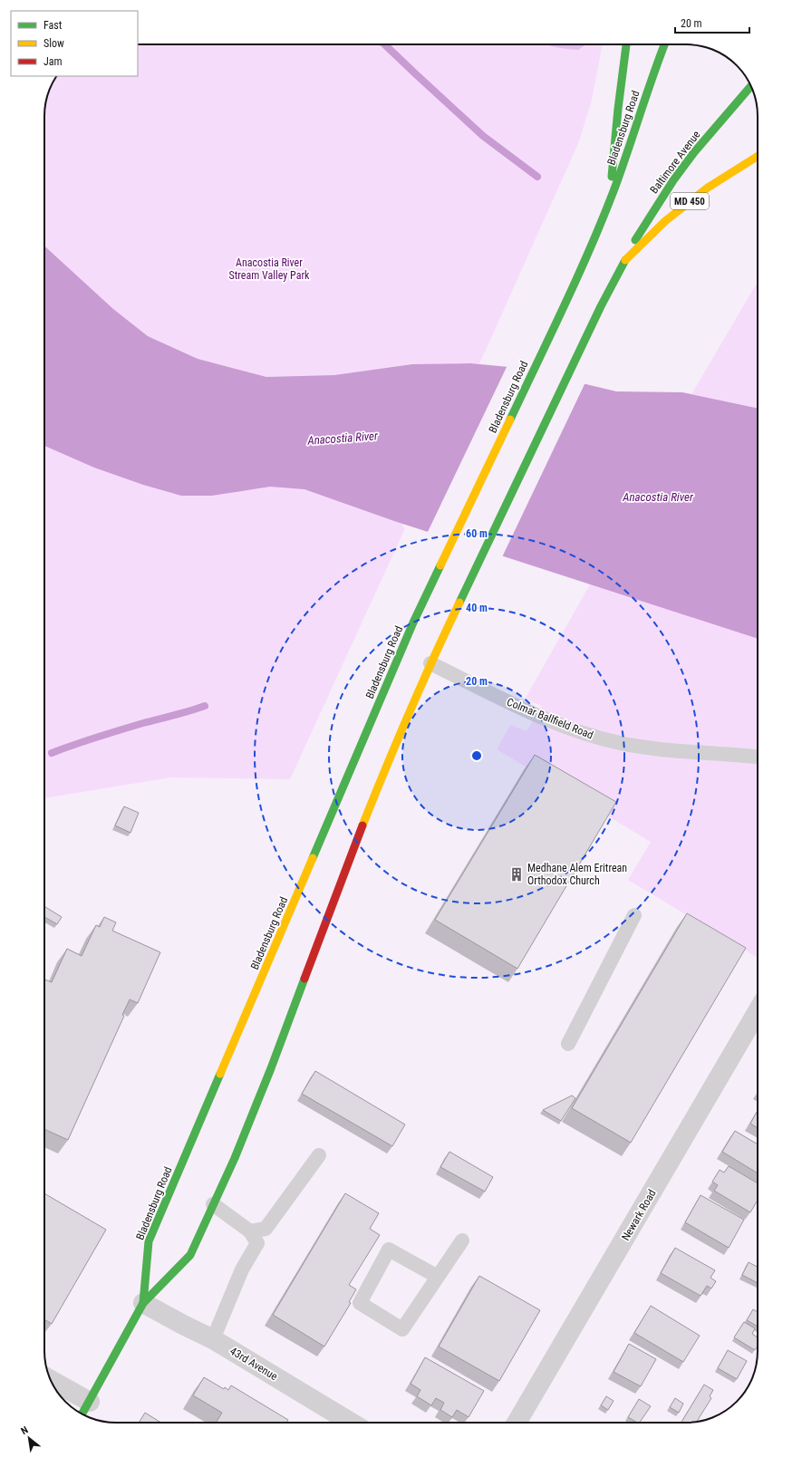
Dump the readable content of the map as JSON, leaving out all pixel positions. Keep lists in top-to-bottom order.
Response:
{
  "streets": {
    "main road": ["Bladensburg Road", "Baltimore Avenue", "MD 450"],
    "street": ["Newark Road", "43rd Avenue"],
    "lane": ["Colmar Ballfield Road"]
  },
  "crossings": [
    ["Bladensburg Road", "Baltimore Avenue"],
    ["Bladensburg Road", "Colmar Ballfield Road"],
    ["Bladensburg Road", "43rd Avenue"]
  ],
  "water": ["Anacostia River"],
  "parks": ["Anacostia River Stream Valley Park"],
  "places": {
    "building": ["Medhane Alem Eritrean Orthodox Church"]
  },
  "legend": ["Fast", "Slow", "Jam"],
  "scale_bar": "20 m",
  "north": "top left",
  "rings": ["60 m", "40 m", "20 m"]
}
